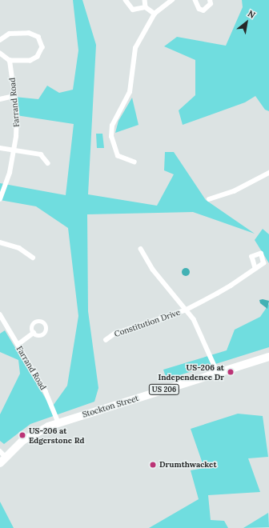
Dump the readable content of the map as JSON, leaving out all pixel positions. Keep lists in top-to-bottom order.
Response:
{
  "streets": {
    "highway": ["US 206", "Stockton Street"],
    "street": ["Farrand Road", "Constitution Drive"]
  },
  "crossings": [
    ["Farrand Road", "Stockton Street"]
  ],
  "places": ["US-206 at Independence Dr", "US-206 at Edgerstone Rd", "Drumthwacket"],
  "north": "top right"
}
